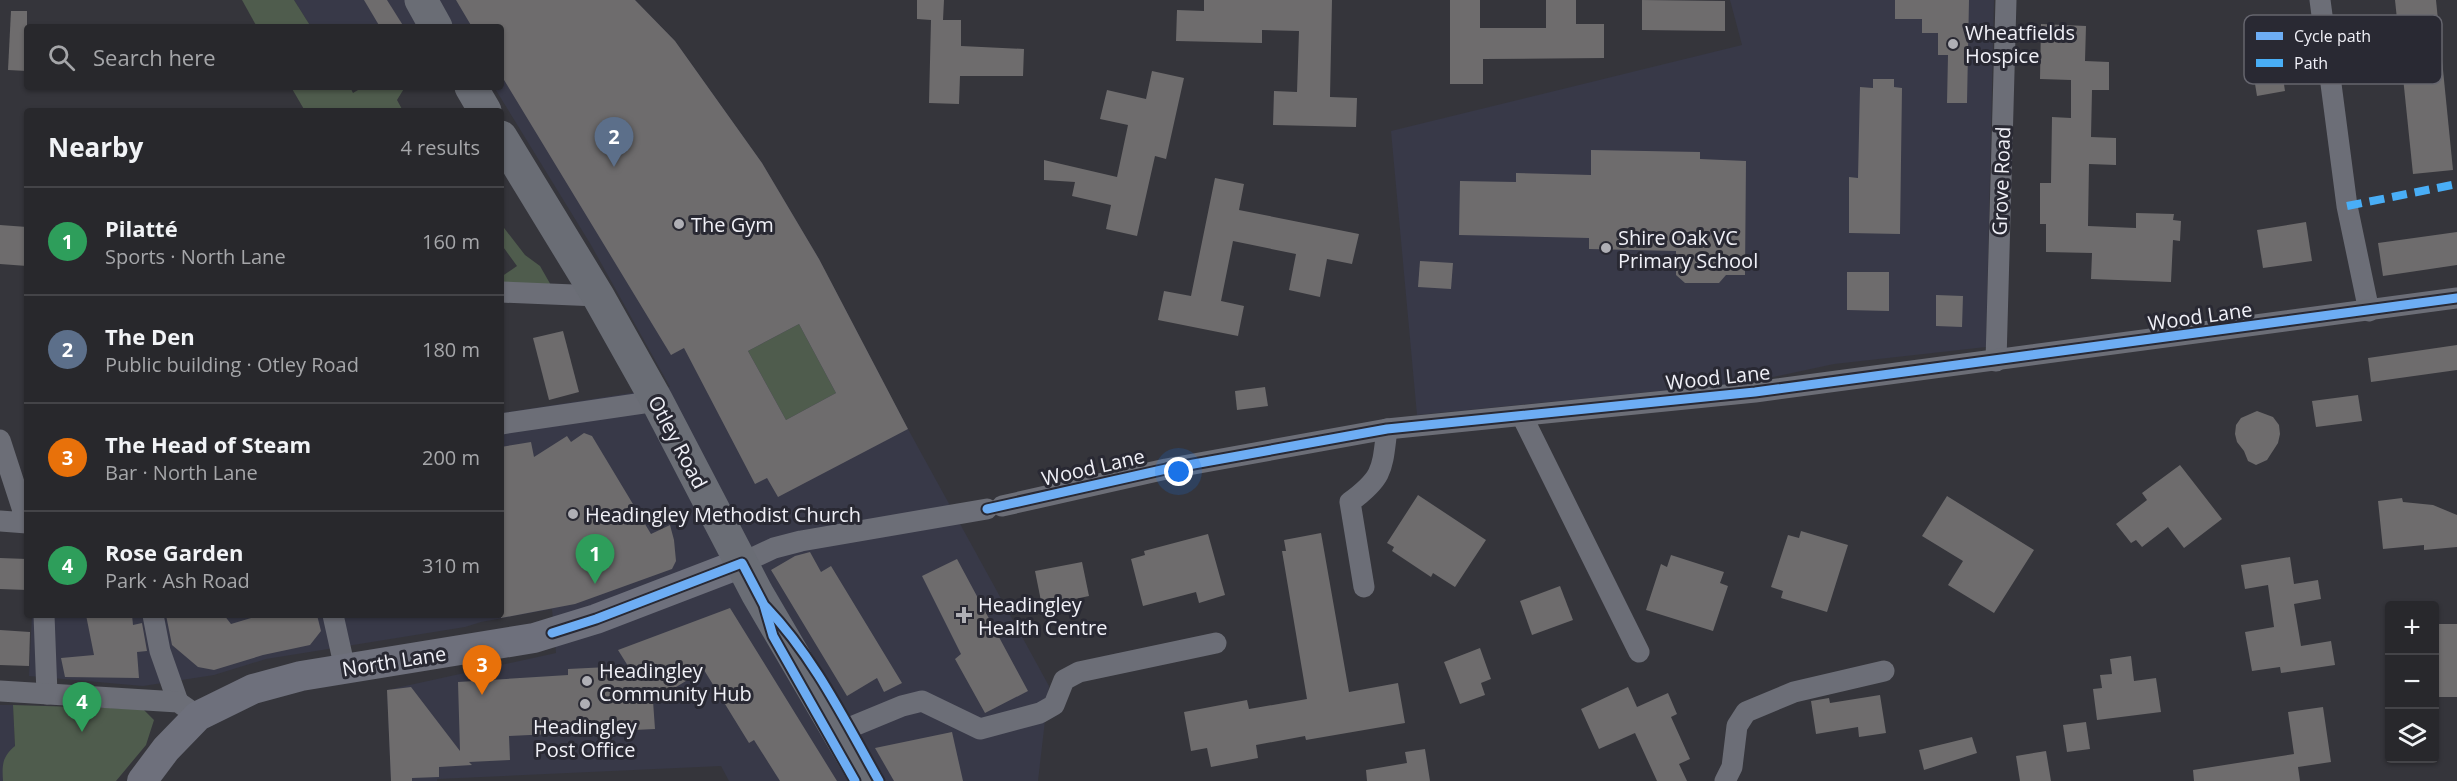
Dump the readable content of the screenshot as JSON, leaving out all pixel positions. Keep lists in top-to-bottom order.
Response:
{
  "streets": {
    "highway": ["Otley Road"],
    "main road": ["North Lane"],
    "street": ["Grove Road", "Wood Lane"]
  },
  "crossings": [
    ["Grove Road", "Wood Lane"],
    ["Wood Lane", "Otley Road"],
    ["Wood Lane", "North Lane"],
    ["Otley Road", "North Lane"]
  ],
  "places": {
    "other": [
      "Wheatfields Hospice",
      "The Gym",
      "Shire Oak VC Primary School",
      "Headingley Methodist Church",
      "Headingley Community Hub",
      "Headingley Post Office"
    ],
    "health": ["Headingley Health Centre"]
  },
  "legend": ["Cycle path", "Path"],
  "page": {
    "search": "Search here",
    "heading": ["Nearby", "4 results"],
    "pins": [
      "2",
      "1",
      "3",
      "4"
    ],
    "list": [
      {
        "mark": "1",
        "name": "Pilatté",
        "note": "Sports · North Lane",
        "value": "160 m"
      },
      {
        "mark": "2",
        "name": "The Den",
        "note": "Public building · Otley Road",
        "value": "180 m"
      },
      {
        "mark": "3",
        "name": "The Head of Steam",
        "note": "Bar · North Lane",
        "value": "200 m"
      },
      {
        "mark": "4",
        "name": "Rose Garden",
        "note": "Park · Ash Road",
        "value": "310 m"
      }
    ],
    "map_buttons": ["+", "−"]
  }
}
